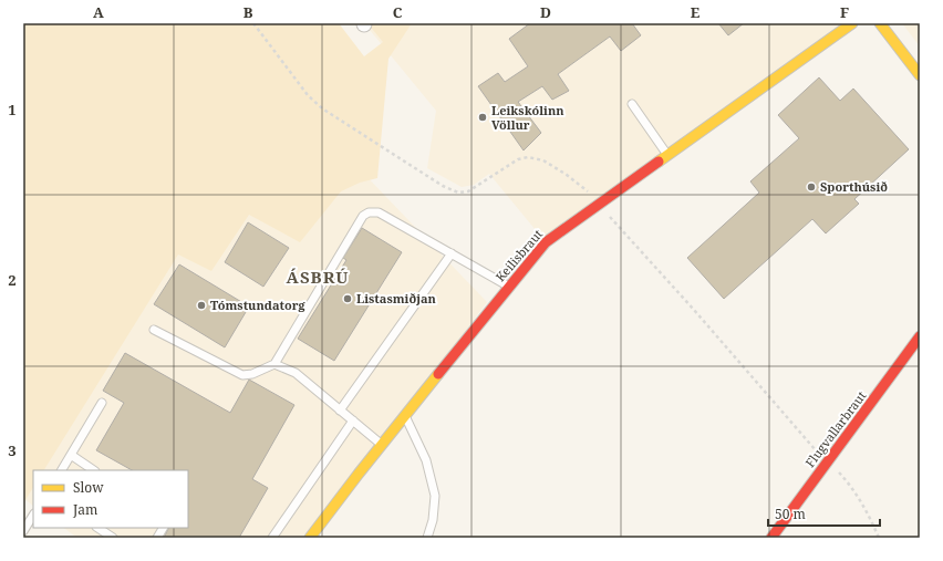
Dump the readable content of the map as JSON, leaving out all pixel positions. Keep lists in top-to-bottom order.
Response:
{
  "streets": {
    "street": ["Keilisbraut", "Flugvallarbraut"]
  },
  "districts": ["ÁSBRÚ"],
  "places": [
    "Leikskólinn Völlur",
    "Sporthúsið",
    "Listasmiðjan",
    "Tómstundatorg"
  ],
  "legend": ["Slow", "Jam"],
  "scale_bar": "50 m",
  "grid": {
    "columns": [
      "A",
      "B",
      "C",
      "D",
      "E",
      "F"
    ],
    "rows": ["1", "2", "3"]
  }
}
